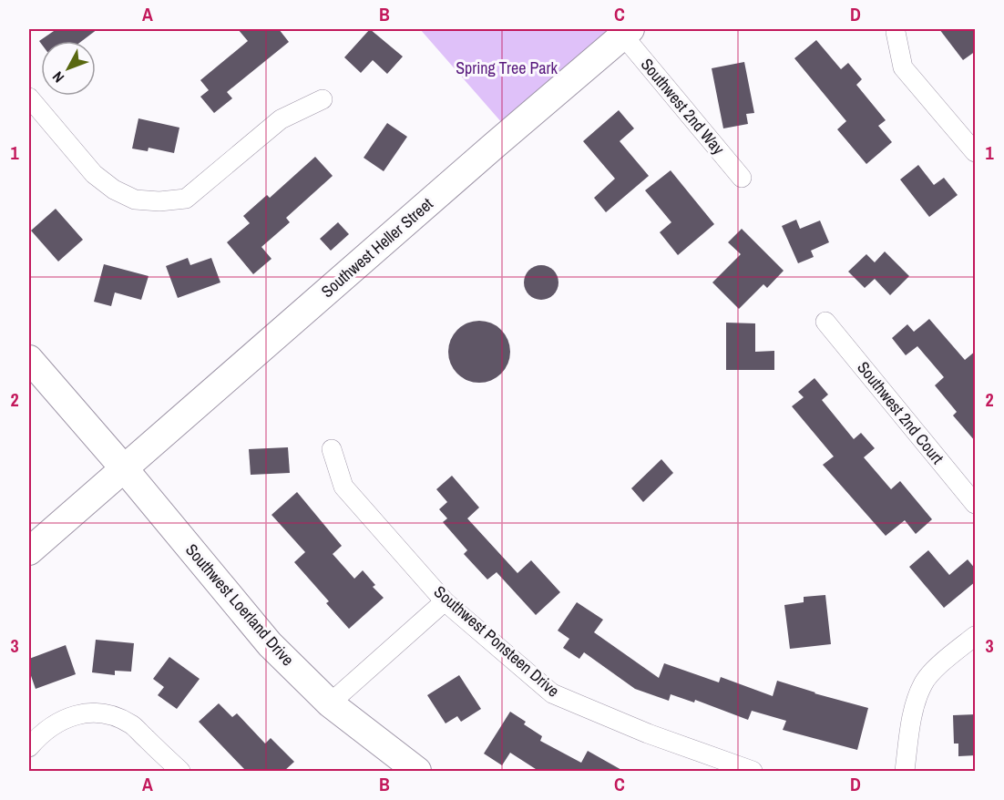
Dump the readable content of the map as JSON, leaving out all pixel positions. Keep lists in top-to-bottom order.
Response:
{
  "streets": {
    "street": [
      "Southwest 2nd Way",
      "Southwest Heller Street",
      "Southwest 2nd Court",
      "Southwest Loerland Drive",
      "Southwest Ponsteen Drive"
    ]
  },
  "crossings": [
    ["Southwest 2nd Way", "Southwest Heller Street"],
    ["Southwest Heller Street", "Southwest Loerland Drive"]
  ],
  "parks": ["Spring Tree Park"],
  "north": "bottom left",
  "grid": {
    "columns": [
      "A",
      "B",
      "C",
      "D"
    ],
    "rows": ["1", "2", "3"]
  }
}
